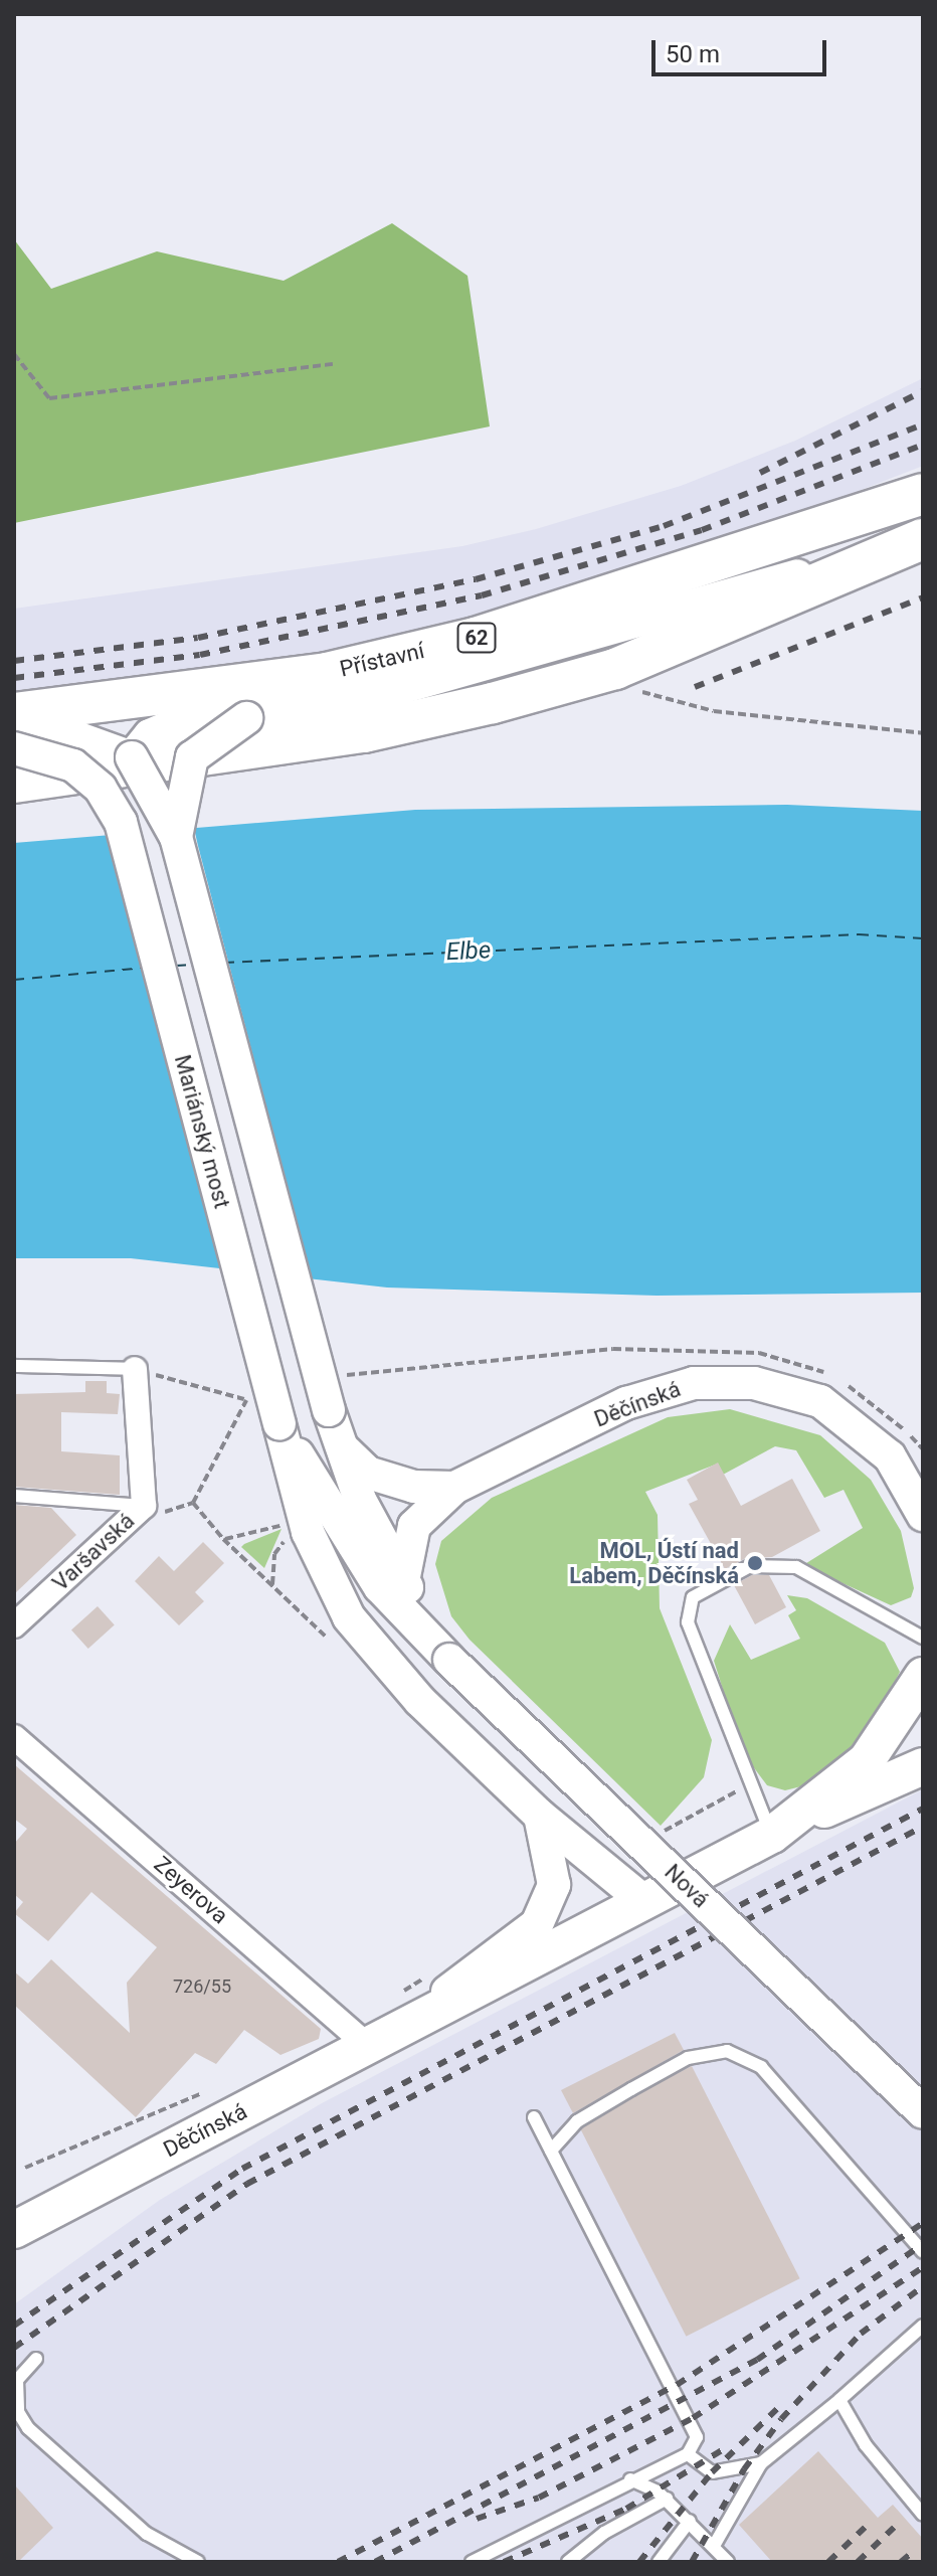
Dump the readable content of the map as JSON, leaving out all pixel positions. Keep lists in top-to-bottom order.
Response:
{
  "streets": {
    "main road": ["62", "Přístavní", "Děčínská"],
    "street": [
      "Mariánský most",
      "Varšavská",
      "Nová",
      "Zeyerova"
    ]
  },
  "crossings": [
    ["Mariánský most", "Nová"],
    ["Děčínská", "Nová"],
    ["Děčínská", "Zeyerova"]
  ],
  "water": ["Elbe"],
  "places": ["MOL, Ústí nad Labem, Děčínská"],
  "house_numbers": ["726/55"],
  "scale_bar": "50 m"
}
